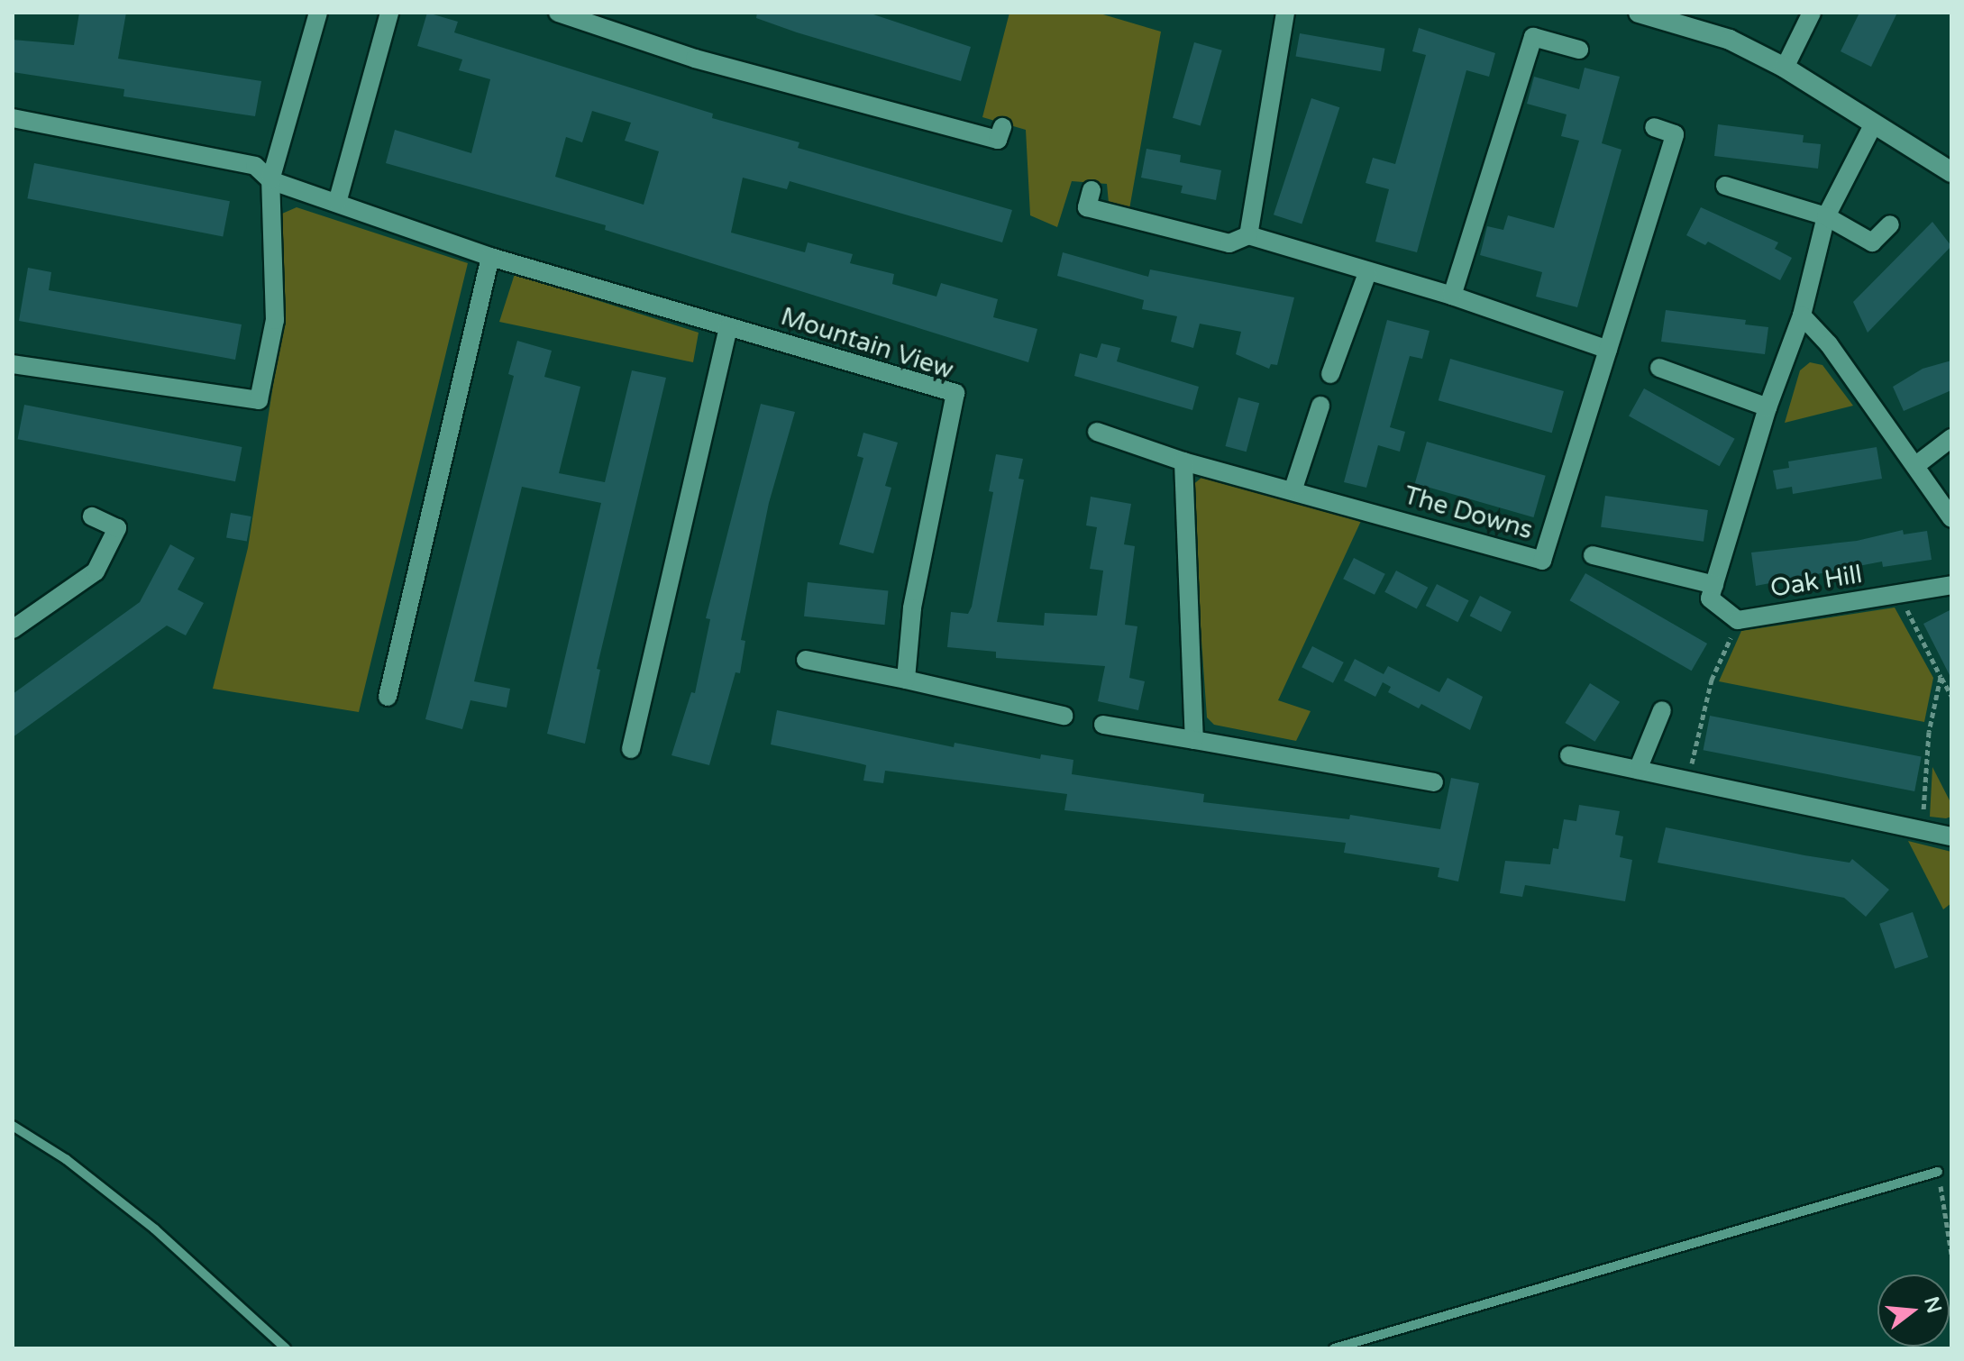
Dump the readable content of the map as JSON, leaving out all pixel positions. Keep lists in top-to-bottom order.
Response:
{
  "streets": {
    "street": ["Mountain View", "The Downs", "Oak Hill"]
  },
  "north": "right"
}
